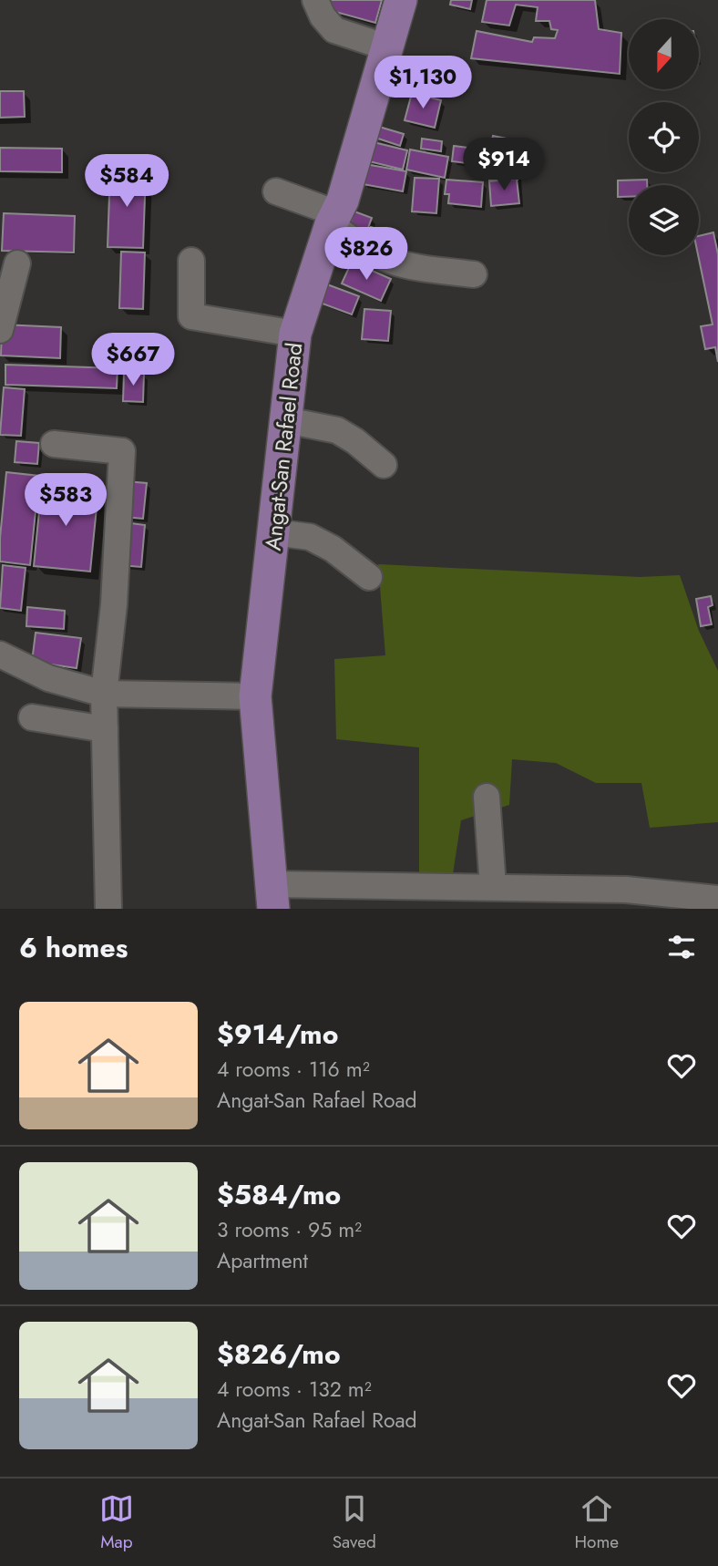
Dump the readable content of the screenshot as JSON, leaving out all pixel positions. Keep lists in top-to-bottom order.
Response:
{
  "streets": {
    "main road": ["Angat-San Rafael Road"]
  },
  "north": "bottom",
  "page": {
    "price": [
      "$1,130",
      "$914",
      "$584",
      "$826",
      "$667",
      "$583"
    ],
    "heading": "6 homes",
    "list": [
      {
        "name": "$914/mo",
        "note": "4 rooms · 116 m² · Angat-San Rafael Road"
      },
      {
        "name": "$584/mo",
        "note": "3 rooms · 95 m² · Apartment"
      },
      {
        "name": "$826/mo",
        "note": "4 rooms · 132 m² · Angat-San Rafael Road"
      }
    ],
    "tabs": ["Map", "Saved", "Home"]
  }
}
